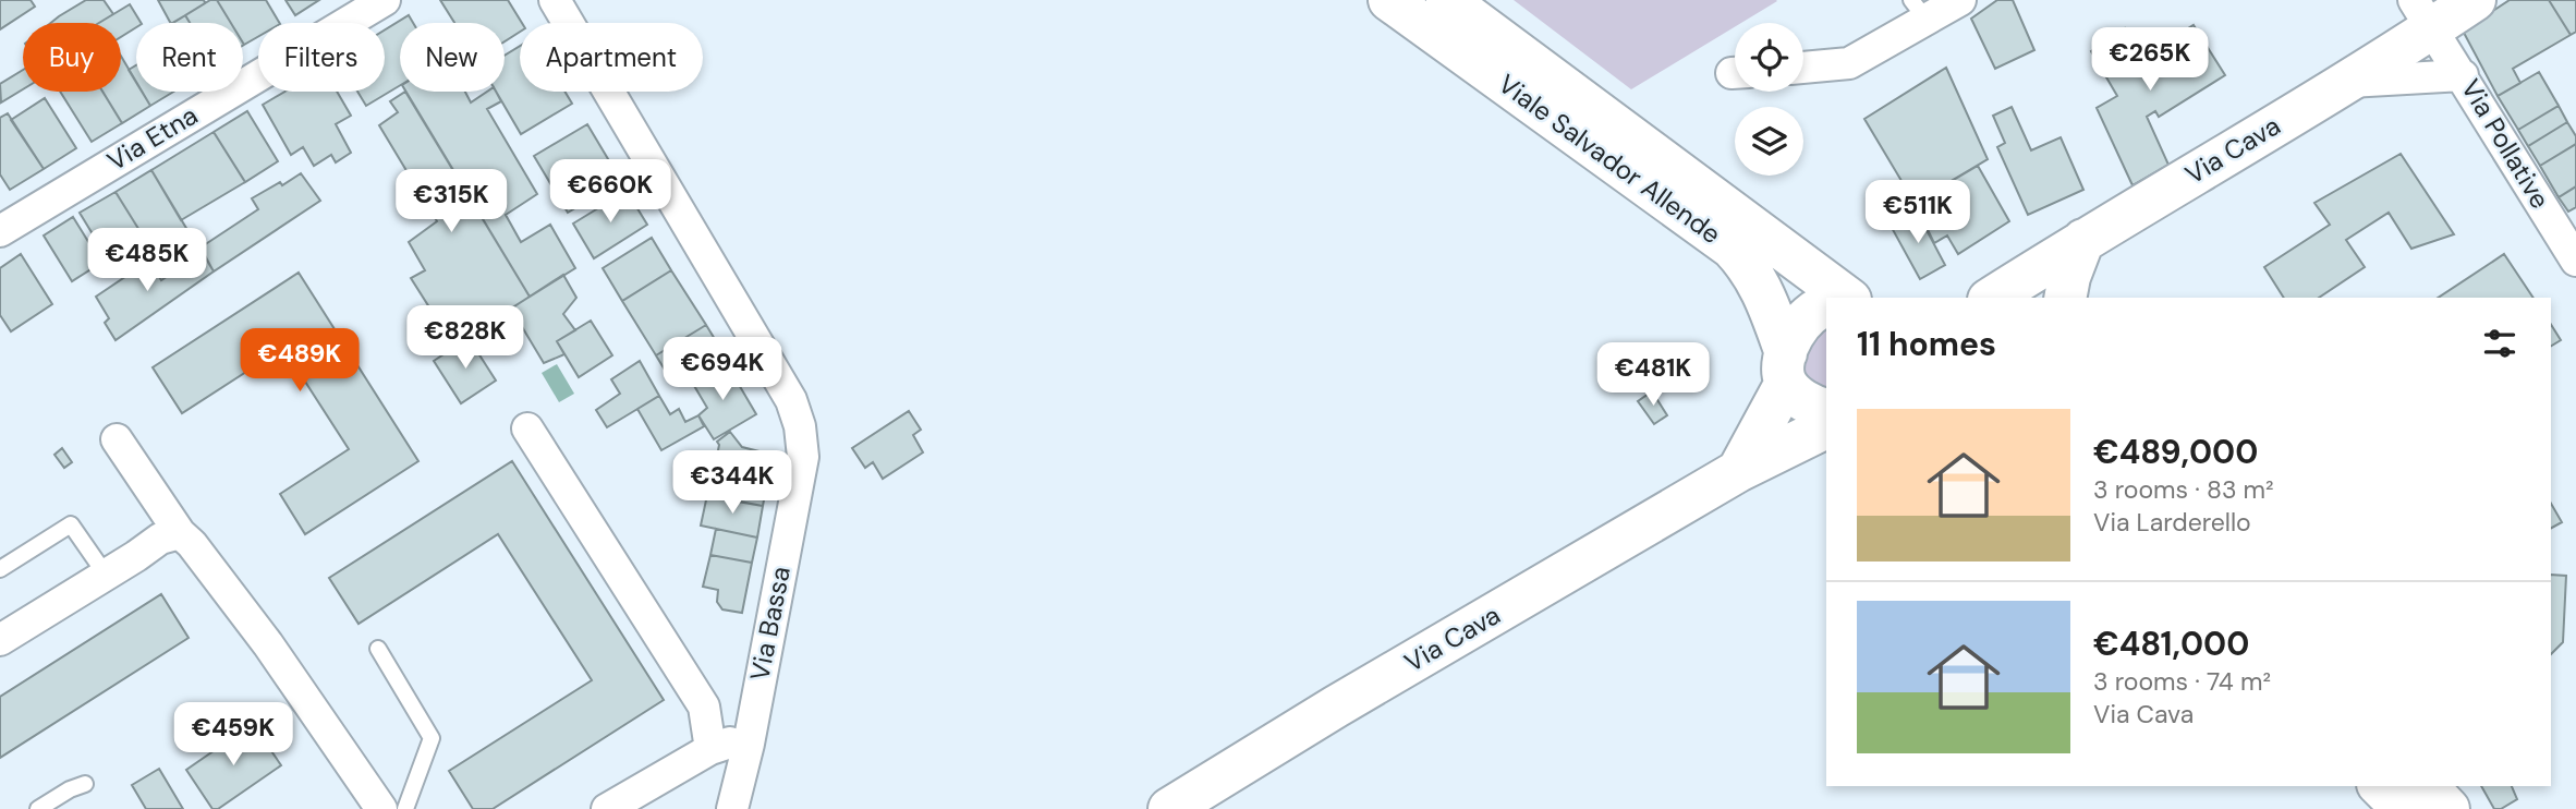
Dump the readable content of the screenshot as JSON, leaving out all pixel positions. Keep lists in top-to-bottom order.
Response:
{
  "streets": {
    "street": [
      "Via Etna",
      "Via Pollative",
      "Via Cava",
      "Viale Salvador Allende",
      "Via Bassa"
    ]
  },
  "crossings": [
    ["Via Pollative", "Via Cava"]
  ],
  "page": {
    "chip": [
      "Buy",
      "Rent",
      "Filters",
      "New",
      "Apartment"
    ],
    "price": [
      "€265K",
      "€660K",
      "€315K",
      "€511K",
      "€485K",
      "€828K",
      "€489K",
      "€694K",
      "€481K",
      "€344K",
      "€459K"
    ],
    "heading": "11 homes",
    "list": [
      {
        "name": "€489,000",
        "note": "3 rooms · 83 m² · Via Larderello"
      },
      {
        "name": "€481,000",
        "note": "3 rooms · 74 m² · Via Cava"
      }
    ]
  }
}
